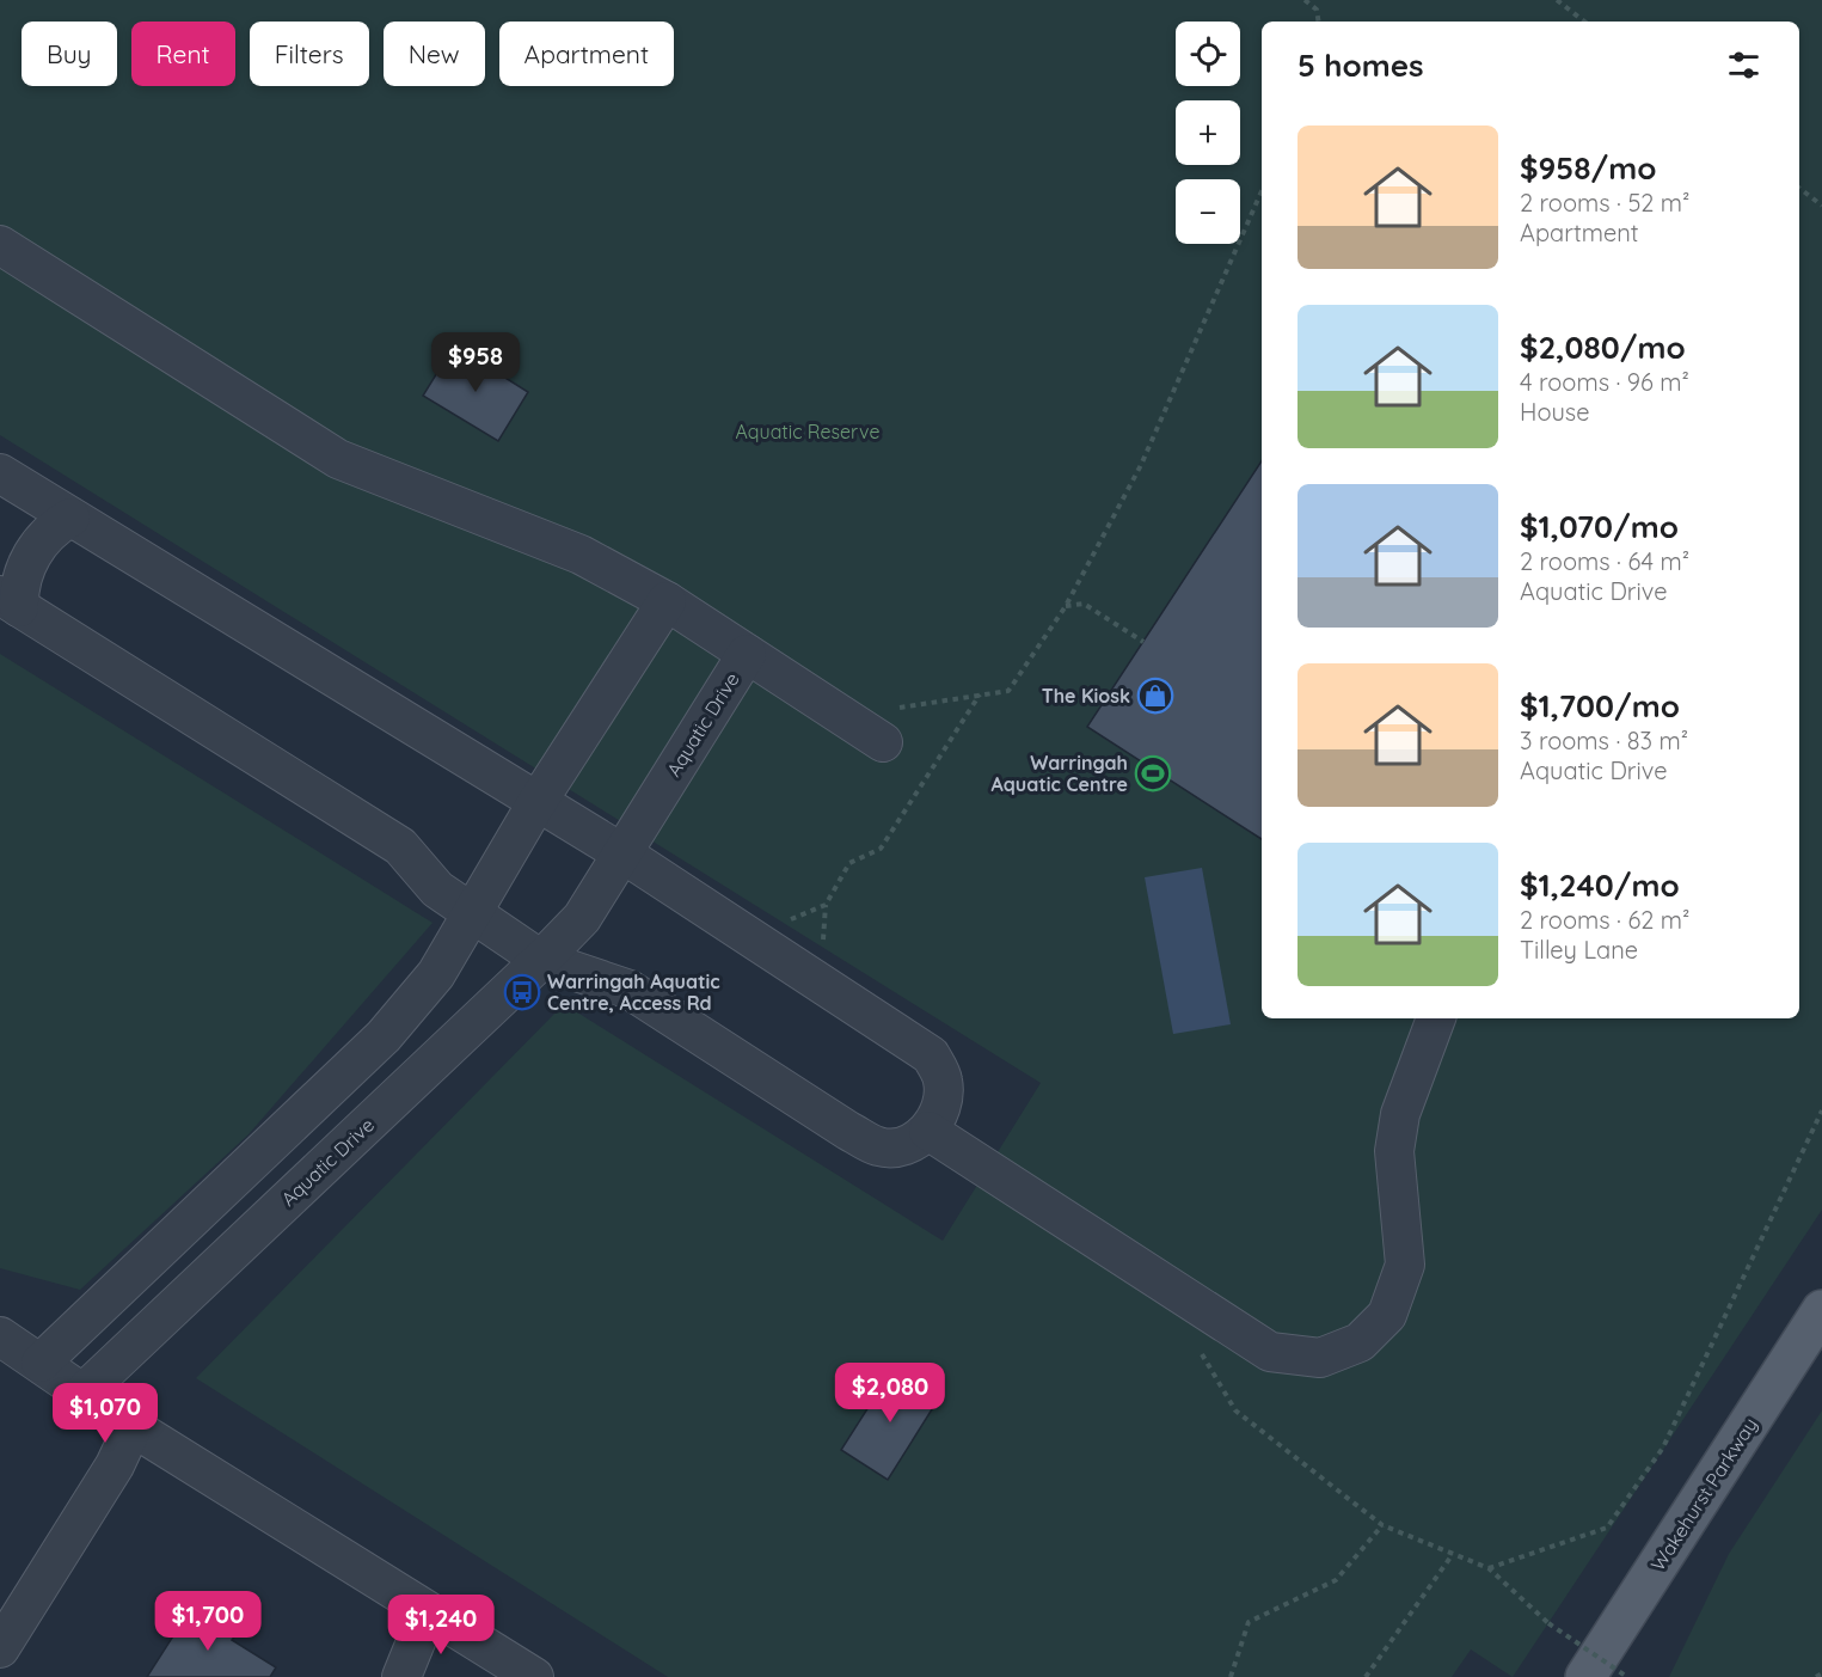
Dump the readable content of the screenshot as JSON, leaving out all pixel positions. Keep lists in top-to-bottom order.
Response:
{
  "streets": {
    "main road": ["Wakehurst Parkway"],
    "street": ["Aquatic Drive"]
  },
  "parks": ["Aquatic Reserve"],
  "places": {
    "shop": ["The Kiosk"],
    "sports": ["Warringah Aquatic Centre"],
    "bus stop": ["Warringah Aquatic Centre, Access Rd"]
  },
  "page": {
    "map_buttons": ["+", "−"],
    "chip": [
      "Buy",
      "Rent",
      "Filters",
      "New",
      "Apartment"
    ],
    "heading": "5 homes",
    "list": [
      {
        "name": "$958/mo",
        "note": "2 rooms · 52 m² · Apartment"
      },
      {
        "name": "$2,080/mo",
        "note": "4 rooms · 96 m² · House"
      },
      {
        "name": "$1,070/mo",
        "note": "2 rooms · 64 m² · Aquatic Drive"
      },
      {
        "name": "$1,700/mo",
        "note": "3 rooms · 83 m² · Aquatic Drive"
      },
      {
        "name": "$1,240/mo",
        "note": "2 rooms · 62 m² · Tilley Lane"
      }
    ],
    "price": [
      "$958",
      "$2,080",
      "$1,070",
      "$1,700",
      "$1,240"
    ]
  }
}
